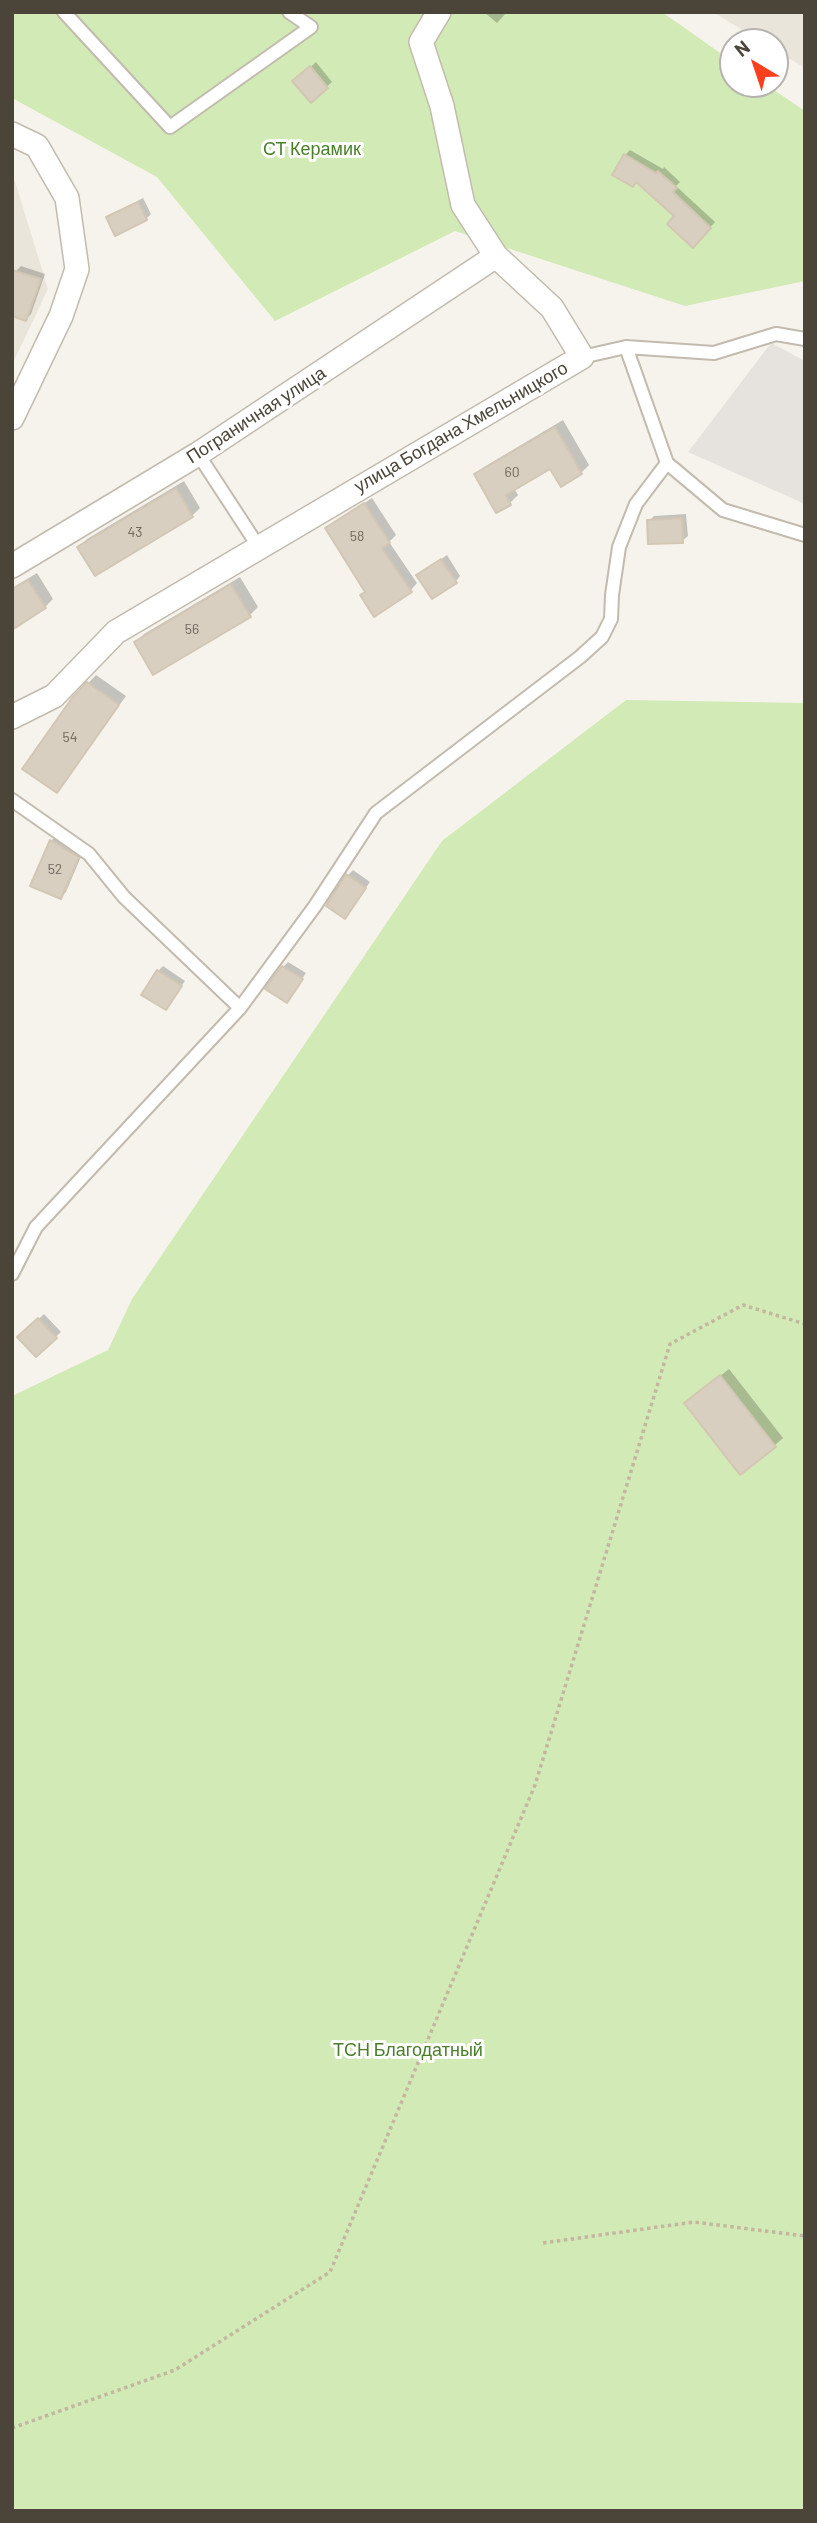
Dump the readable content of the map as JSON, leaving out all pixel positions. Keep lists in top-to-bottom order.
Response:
{
  "streets": {
    "street": ["Пограничная улица", "улица Богдана Хмельницкого"]
  },
  "crossings": [
    ["Пограничная улица", "улица Богдана Хмельницкого"]
  ],
  "parks": ["СТ Керамик", "ТСН Благодатный"],
  "house_numbers": [
    "60",
    "43",
    "58",
    "56",
    "54",
    "52"
  ],
  "north": "top left"
}
